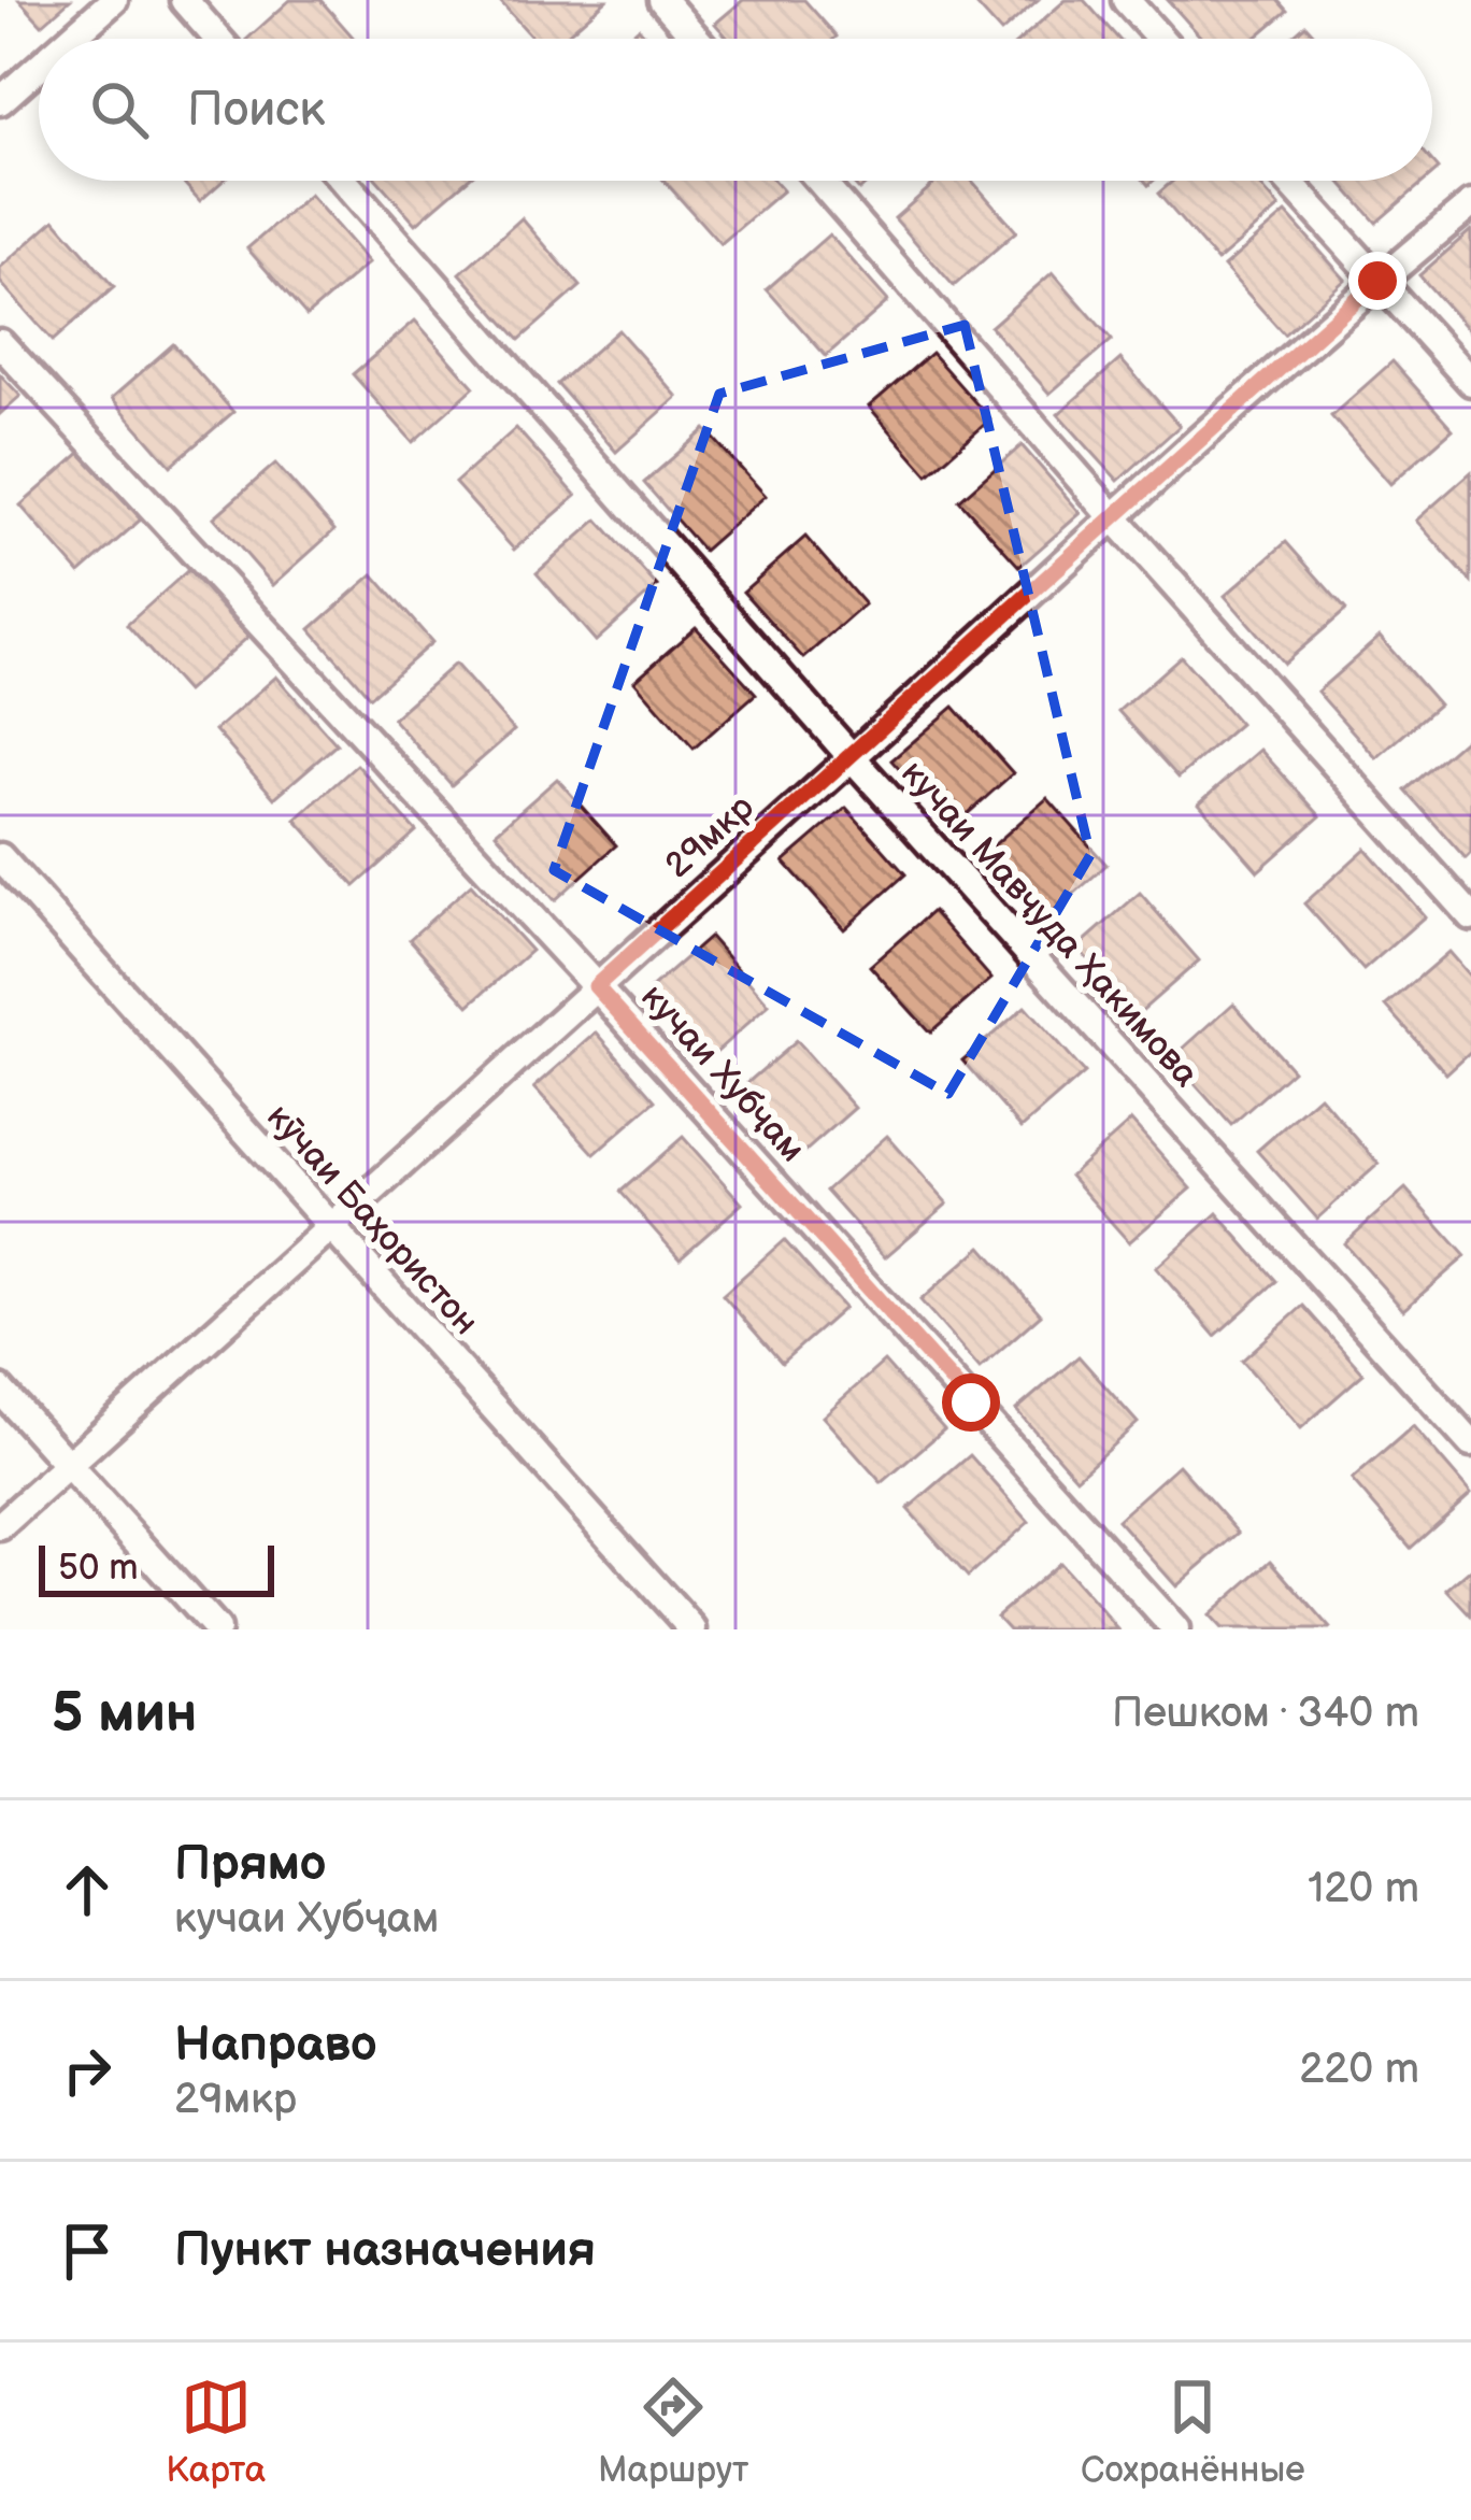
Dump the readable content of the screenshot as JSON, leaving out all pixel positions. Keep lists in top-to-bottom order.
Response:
{
  "streets": {
    "street": [
      "29мкр",
      "кучаи Мавҷуда Ҳакимова",
      "кучаи Хубҷам",
      "кӯчаи Баҳористон"
    ]
  },
  "crossings": [
    ["29мкр", "кучаи Мавҷуда Ҳакимова"],
    ["29мкр", "кучаи Хубҷам"],
    ["29мкр", "кӯчаи Баҳористон"]
  ],
  "scale_bar": "50 m",
  "page": {
    "search": "Поиск",
    "scale": "50 m",
    "heading": ["5 мин", "Пешком · 340 m"],
    "list": [
      ["Прямо", "кучаи Хубҷам", "120 m"],
      ["Направо", "29мкр", "220 m"],
      "Пункт назначения"
    ],
    "nav": ["Карта", "Маршрут", "Сохранённые"]
  }
}
